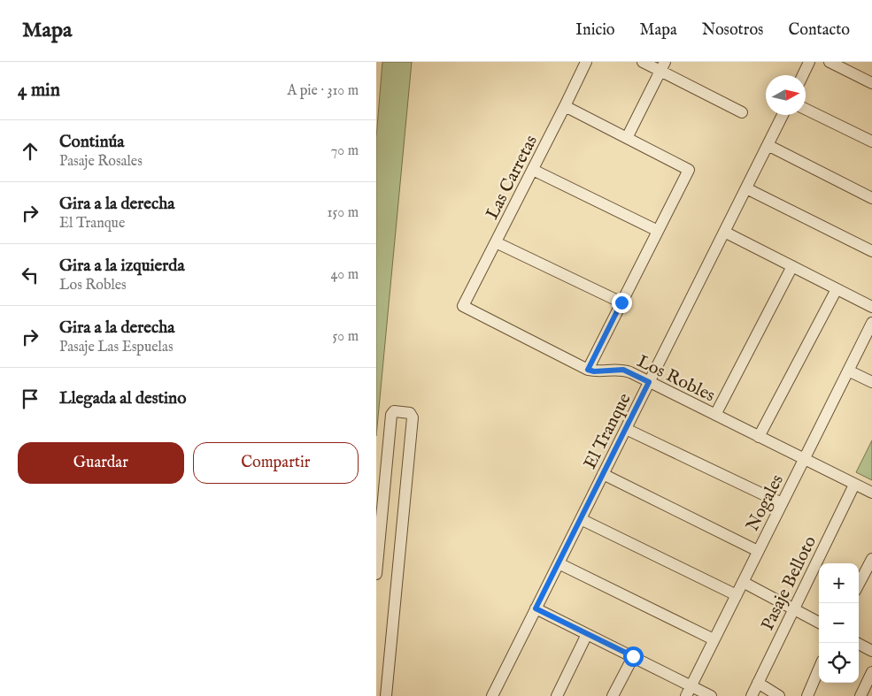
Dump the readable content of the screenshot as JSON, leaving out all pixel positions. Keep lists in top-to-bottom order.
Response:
{
  "streets": {
    "street": [
      "Las Carretas",
      "Los Robles",
      "El Tranque",
      "Nogales",
      "Pasaje Belloto"
    ]
  },
  "crossings": [
    ["Las Carretas", "Los Robles"],
    ["Los Robles", "El Tranque"],
    ["Los Robles", "Nogales"],
    ["Los Robles", "Pasaje Belloto"]
  ],
  "north": "right",
  "page": {
    "header": "Mapa",
    "nav": [
      "Inicio",
      "Mapa",
      "Nosotros",
      "Contacto"
    ],
    "heading": ["4 min", "A pie · 310 m"],
    "list": [
      ["Continúa", "Pasaje Rosales", "70 m"],
      ["Gira a la derecha", "El Tranque", "150 m"],
      ["Gira a la izquierda", "Los Robles", "40 m"],
      ["Gira a la derecha", "Pasaje Las Espuelas", "50 m"],
      "Llegada al destino"
    ],
    "buttons": ["Guardar", "Compartir"],
    "map_buttons": ["+", "−"]
  }
}
